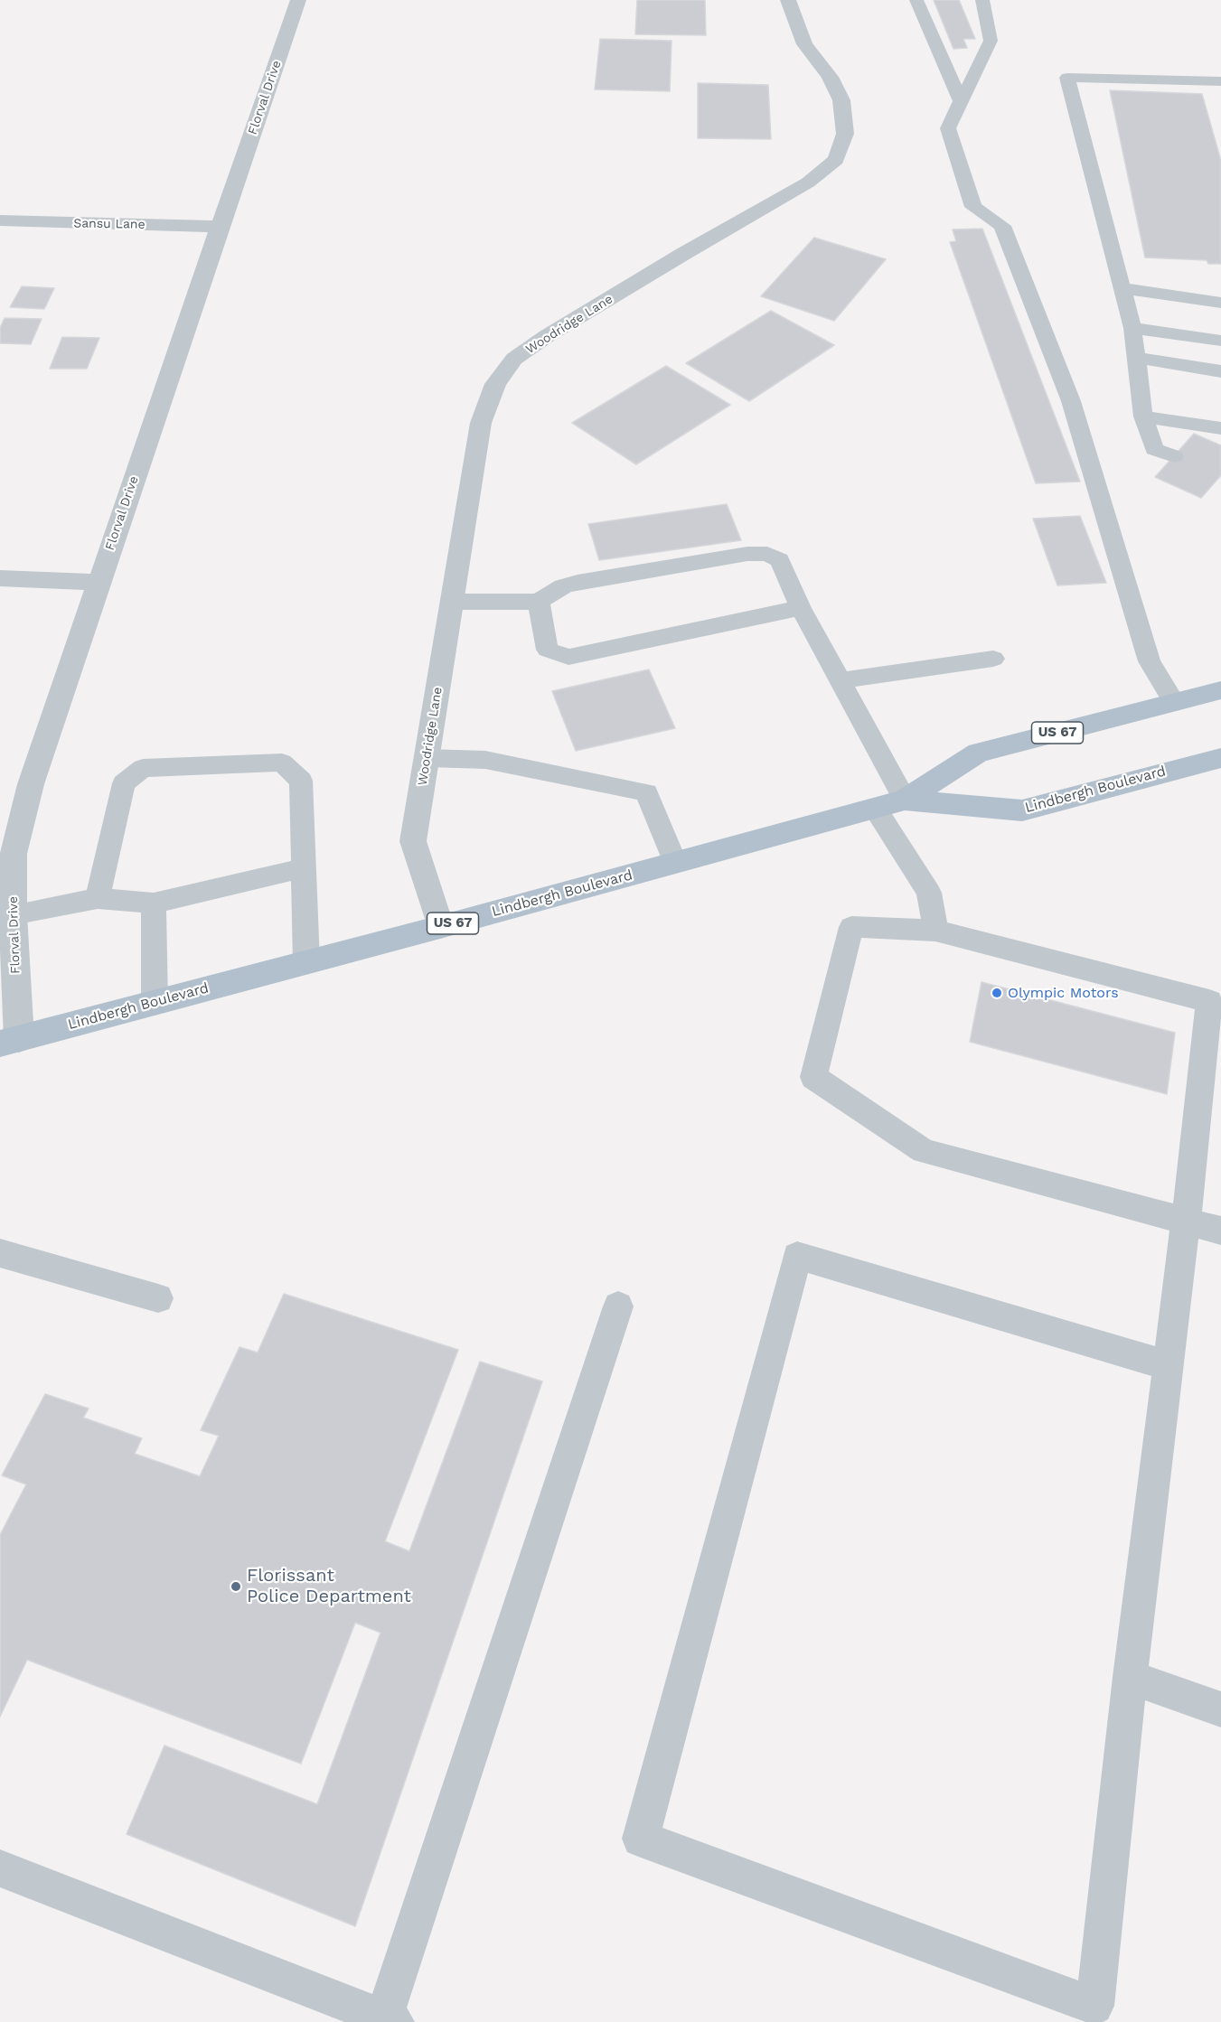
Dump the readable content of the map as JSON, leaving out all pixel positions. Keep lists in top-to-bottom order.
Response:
{
  "streets": {
    "main road": ["US 67", "Lindbergh Boulevard"],
    "street": ["Florval Drive", "Sansu Lane", "Woodridge Lane"]
  },
  "crossings": [
    ["Florval Drive", "Sansu Lane"],
    ["Florval Drive", "Lindbergh Boulevard"],
    ["Woodridge Lane", "Lindbergh Boulevard"]
  ],
  "places": ["Olympic Motors", "Florissant Police Department"]
}
